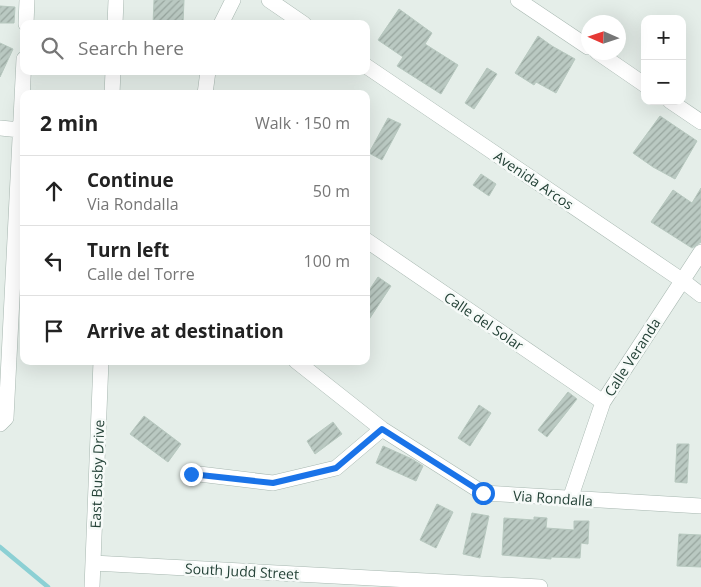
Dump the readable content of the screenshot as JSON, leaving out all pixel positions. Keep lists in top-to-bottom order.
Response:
{
  "streets": {
    "street": [
      "Avenida Arcos",
      "Calle del Solar",
      "Calle Veranda",
      "East Busby Drive",
      "Via Rondalla",
      "South Judd Street"
    ]
  },
  "crossings": [
    ["Avenida Arcos", "Calle Veranda"],
    ["Calle del Solar", "Calle Veranda"],
    ["Calle Veranda", "Via Rondalla"],
    ["East Busby Drive", "South Judd Street"]
  ],
  "north": "left",
  "page": {
    "map_buttons": ["+", "−"],
    "search": "Search here",
    "heading": ["2 min", "Walk · 150 m"],
    "list": [
      ["Continue", "Via Rondalla", "50 m"],
      ["Turn left", "Calle del Torre", "100 m"],
      "Arrive at destination"
    ]
  }
}
